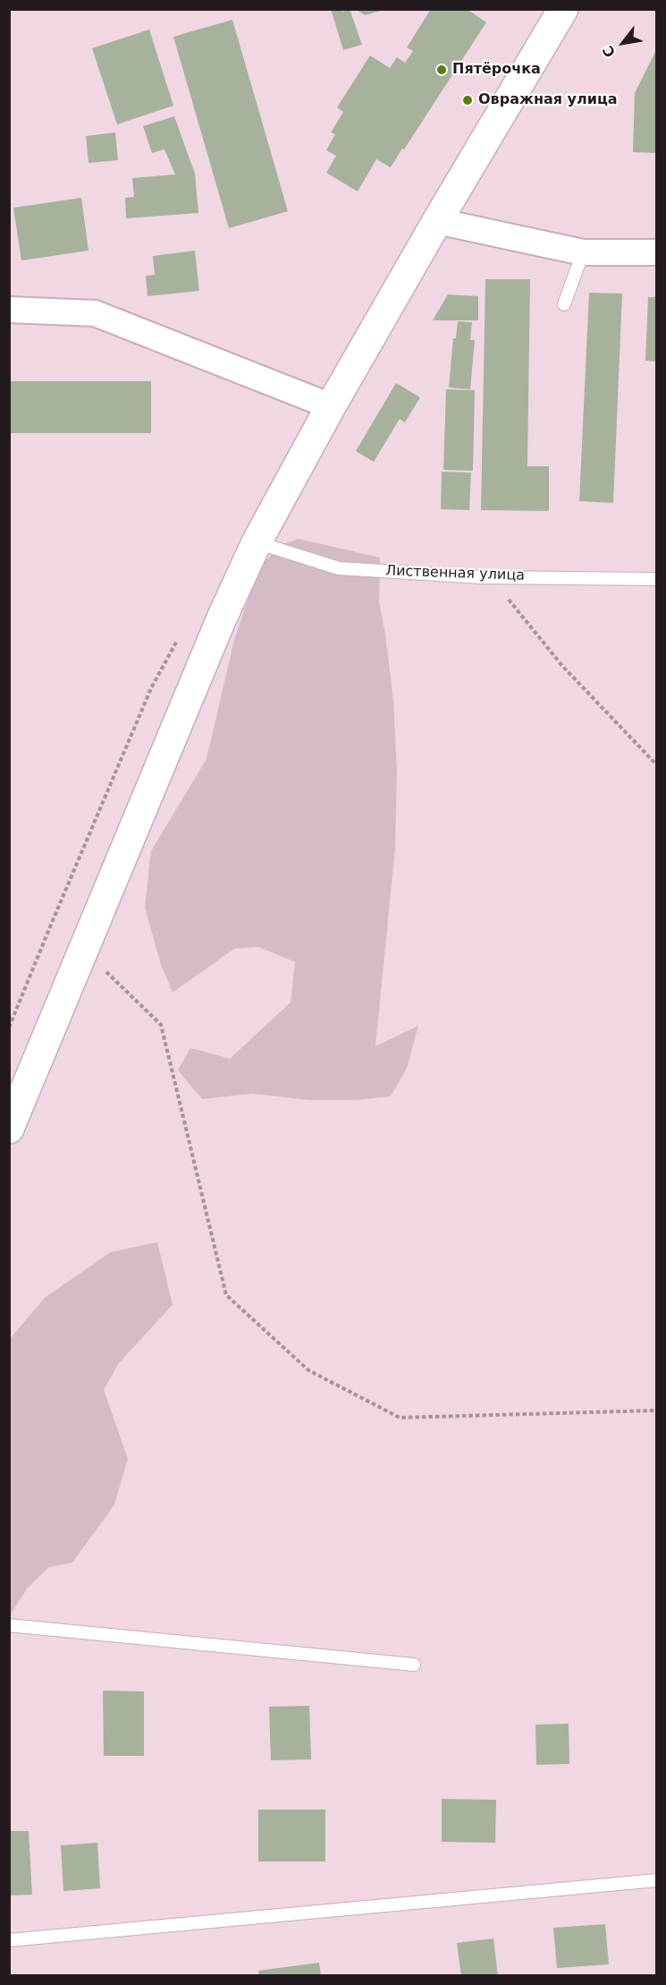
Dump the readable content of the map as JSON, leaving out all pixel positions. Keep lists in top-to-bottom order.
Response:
{
  "streets": {
    "lane": ["Лиственная улица"]
  },
  "places": ["Пятёрочка", "Овражная улица"],
  "north": "bottom left"
}
